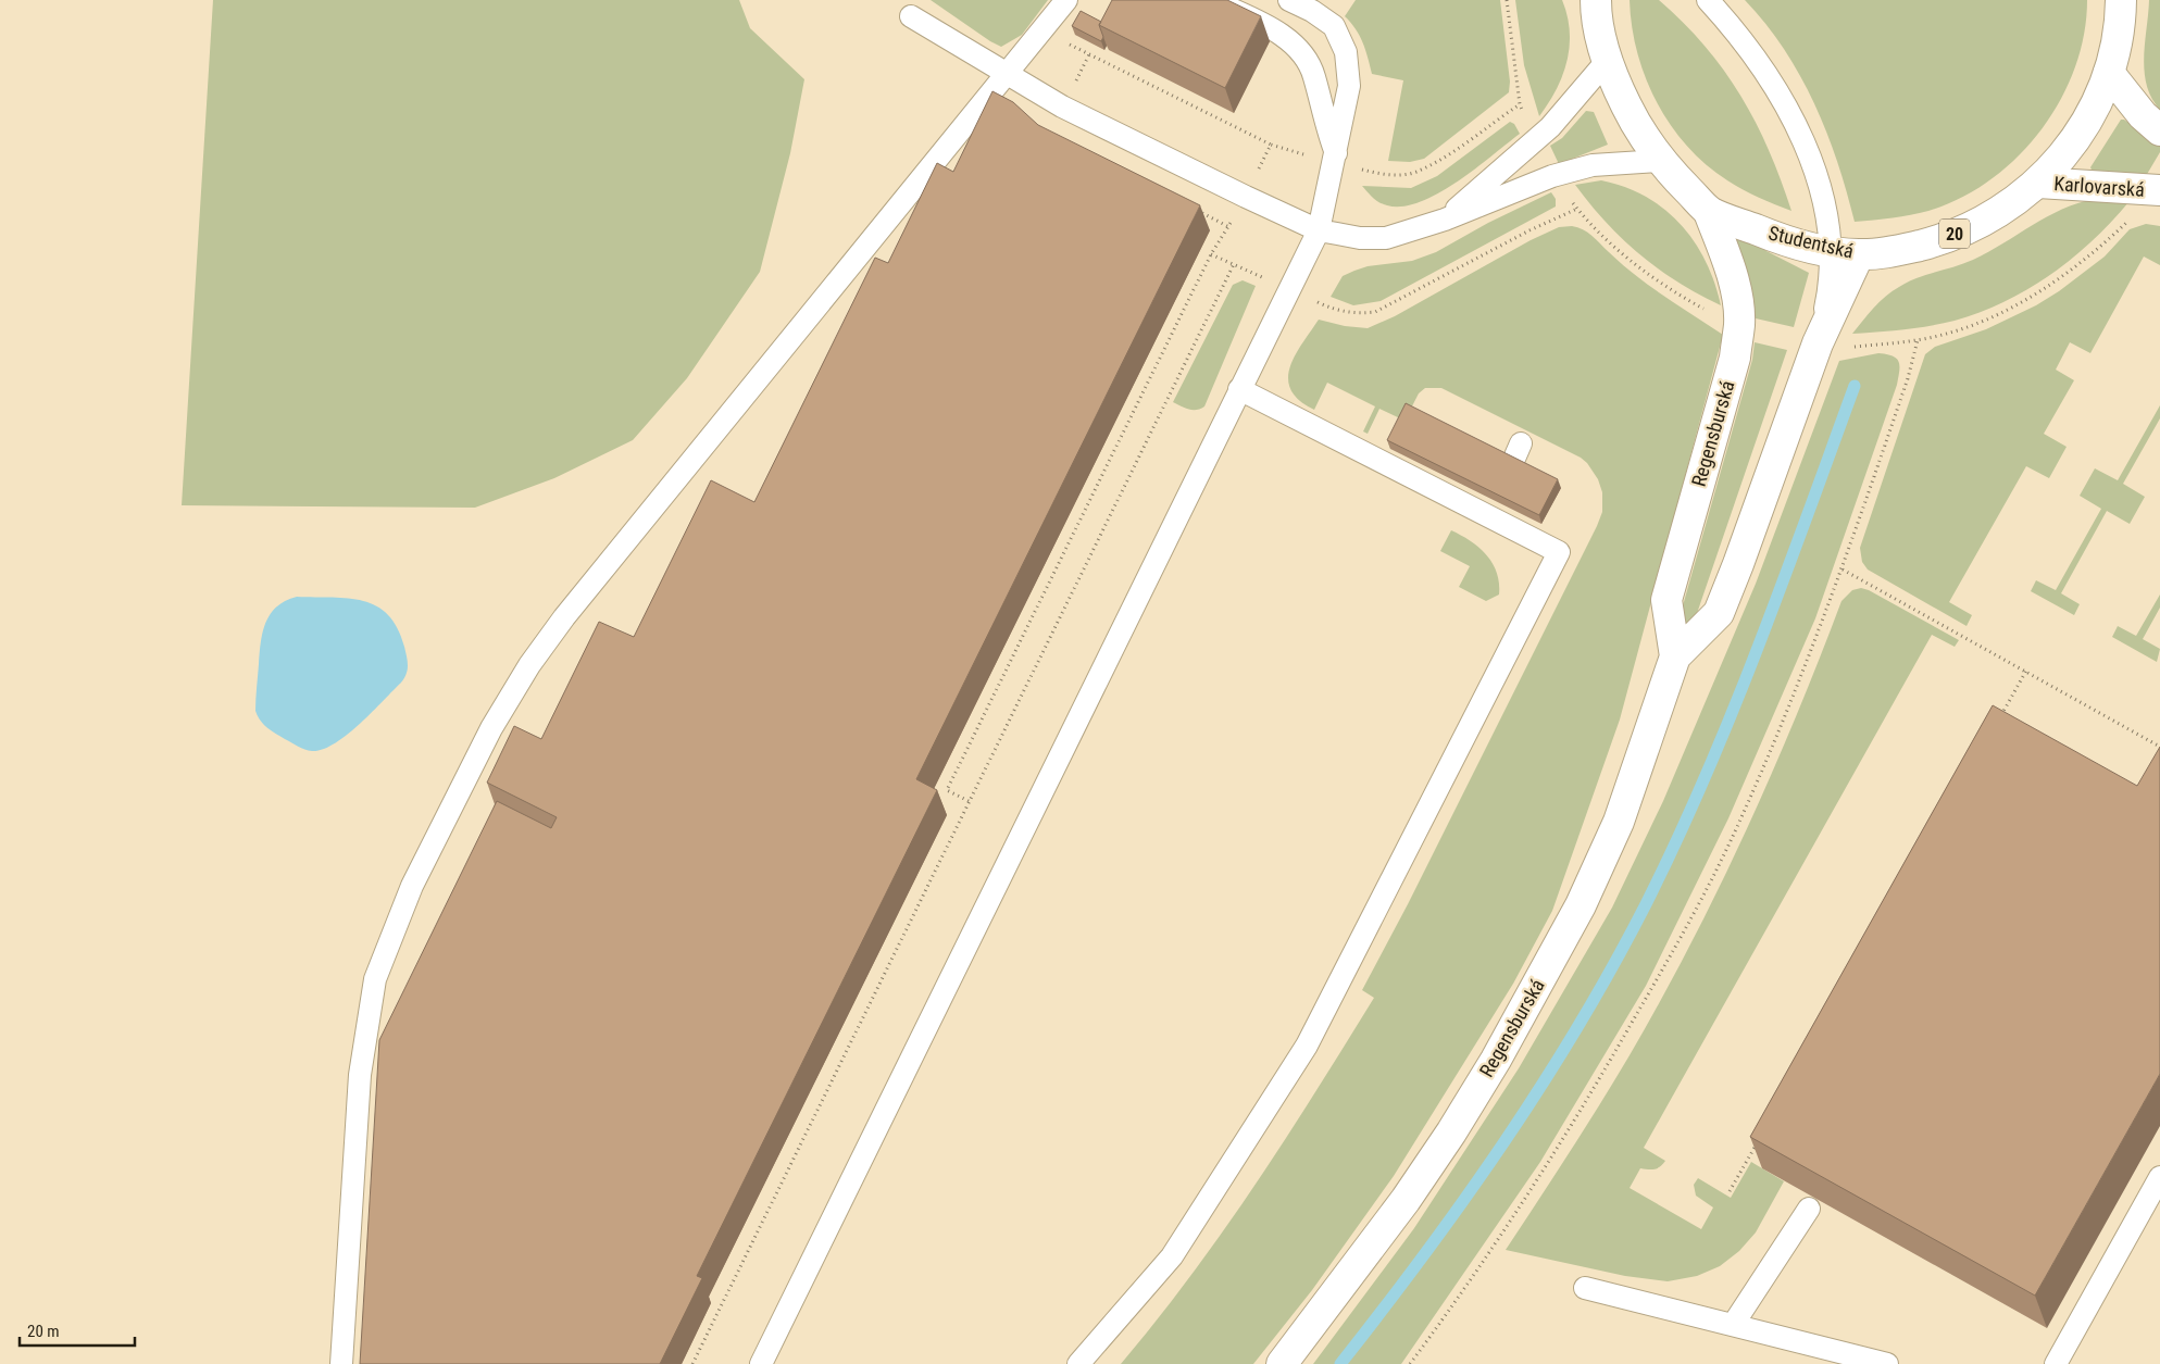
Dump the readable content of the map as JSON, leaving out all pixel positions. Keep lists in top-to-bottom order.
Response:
{
  "streets": {
    "main road": [
      "Karlovarská",
      "20",
      "Studentská",
      "Regensburská"
    ]
  },
  "crossings": [
    ["Karlovarská", "Studentská"],
    ["Studentská", "Regensburská"]
  ],
  "scale_bar": "20 m"
}
